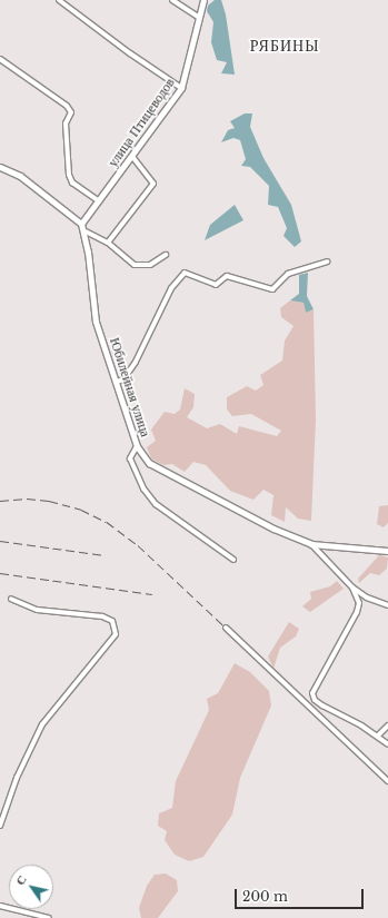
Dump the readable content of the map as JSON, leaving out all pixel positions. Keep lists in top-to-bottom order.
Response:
{
  "streets": {
    "street": ["улица Птицеводов", "Юбилейная улица"]
  },
  "crossings": [
    ["улица Птицеводов", "Юбилейная улица"]
  ],
  "districts": ["РЯБИНЫ"],
  "scale_bar": "200 m",
  "north": "top left"
}
